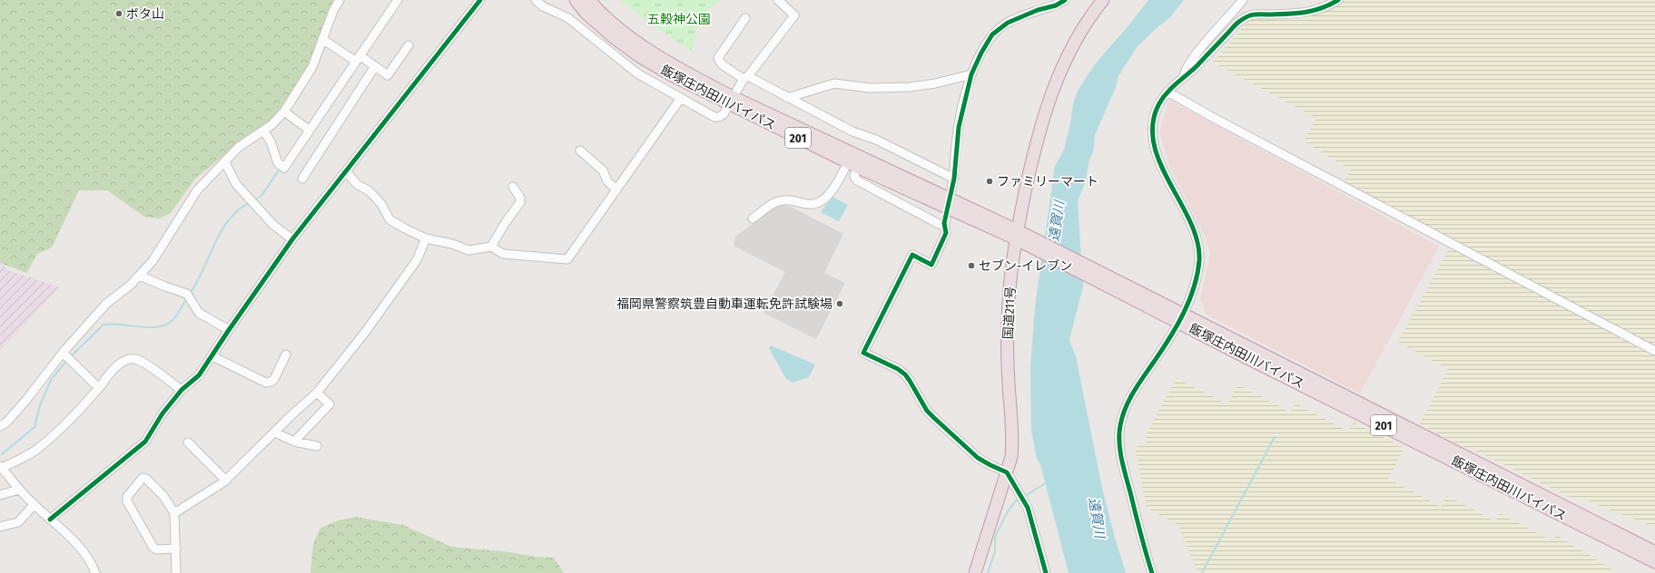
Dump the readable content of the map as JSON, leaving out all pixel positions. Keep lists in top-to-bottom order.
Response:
{
  "streets": {
    "highway": ["飯塚庄内田川バイパス", "201", "国道211号"]
  },
  "crossings": [
    ["飯塚庄内田川バイパス", "国道211号"]
  ],
  "water": ["遠賀川"],
  "parks": ["五穀神公園"],
  "places": [
    "ボタ山",
    "ファミリーマート",
    "セブン-イレブン",
    "福岡県警察筑豊自動車運転免許試験場"
  ]
}
